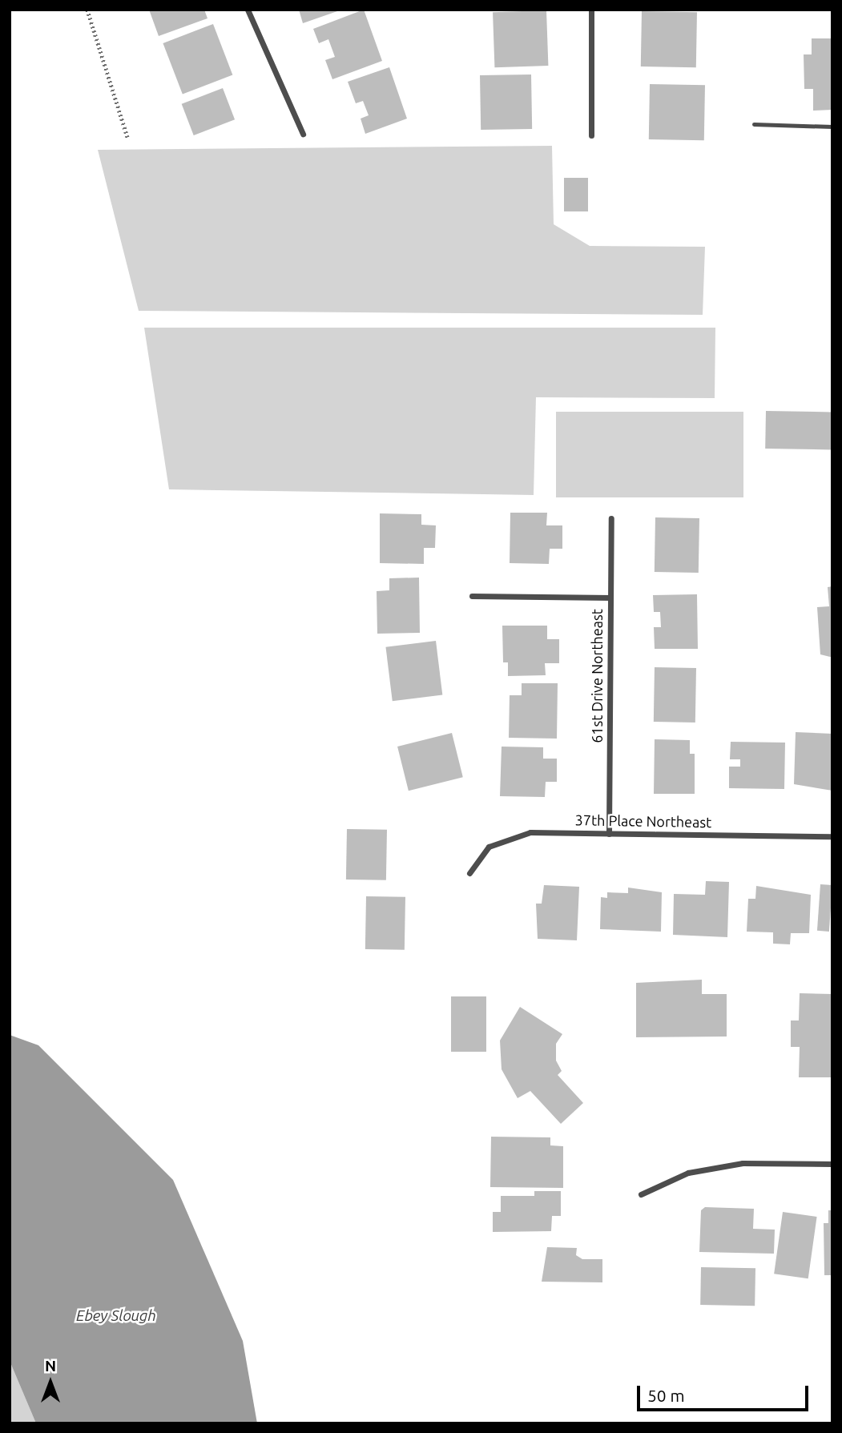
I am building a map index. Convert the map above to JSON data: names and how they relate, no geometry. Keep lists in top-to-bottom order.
{
  "streets": {
    "street": ["61st Drive Northeast", "37th Place Northeast"]
  },
  "crossings": [
    ["61st Drive Northeast", "37th Place Northeast"]
  ],
  "water": ["Ebey Slough"],
  "scale_bar": "50 m",
  "north": "top"
}
